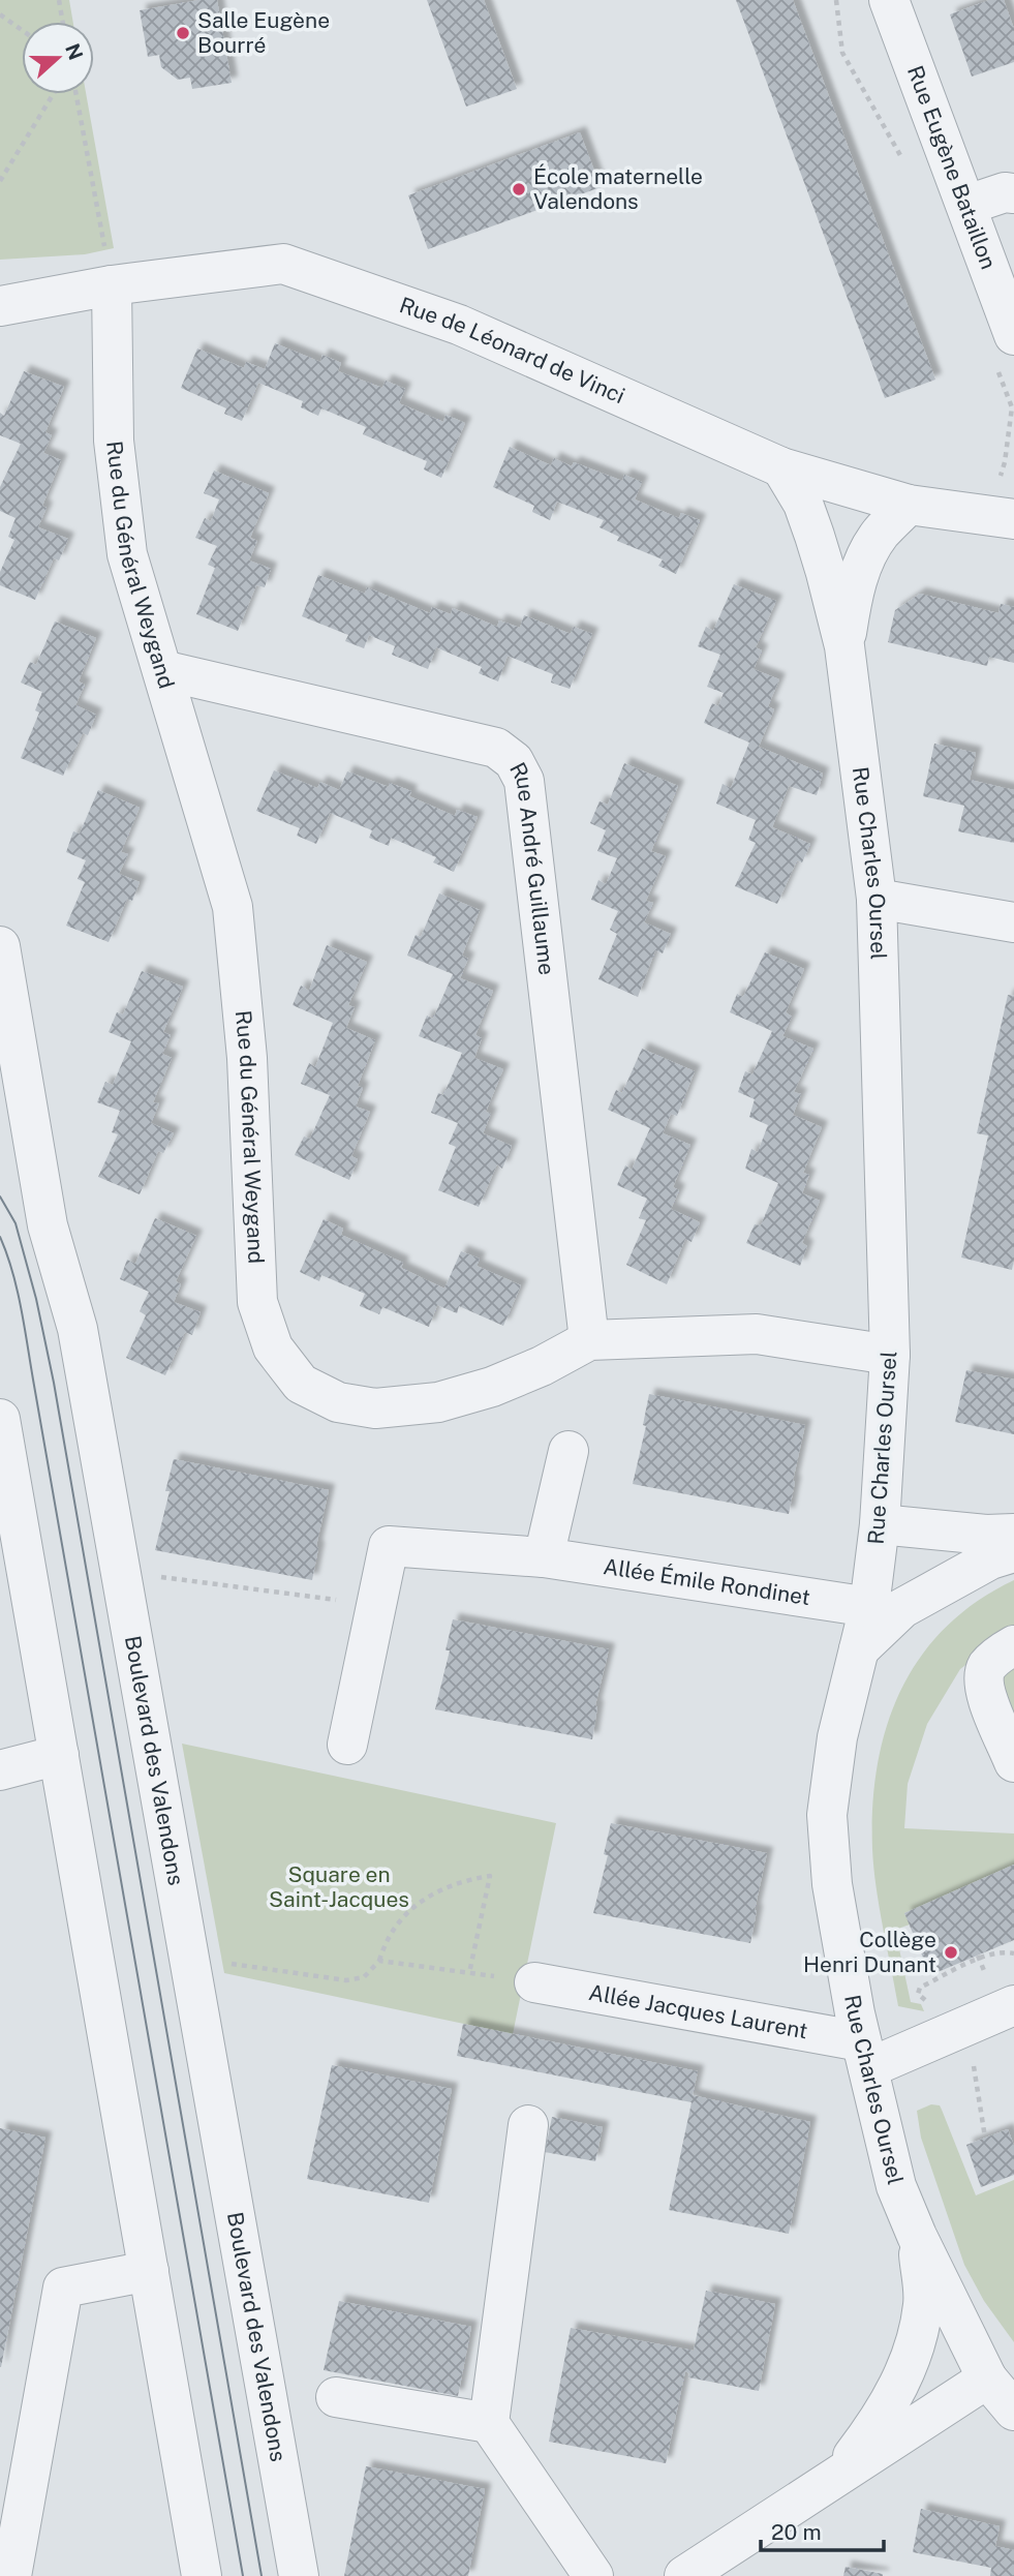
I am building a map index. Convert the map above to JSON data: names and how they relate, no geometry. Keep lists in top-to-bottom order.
{
  "streets": {
    "street": [
      "Rue Eugène Bataillon",
      "Rue de Léonard de Vinci",
      "Rue du Général Weygand",
      "Rue Charles Oursel",
      "Rue André Guillaume",
      "Allée Émile Rondinet",
      "Boulevard des Valendons",
      "Allée Jacques Laurent"
    ]
  },
  "crossings": [
    ["Rue de Léonard de Vinci", "Rue du Général Weygand"],
    ["Rue de Léonard de Vinci", "Rue Charles Oursel"],
    ["Rue du Général Weygand", "Rue Charles Oursel"],
    ["Rue du Général Weygand", "Rue André Guillaume"],
    ["Rue Charles Oursel", "Allée Émile Rondinet"],
    ["Rue Charles Oursel", "Allée Jacques Laurent"]
  ],
  "parks": ["Square en Saint-Jacques"],
  "places": ["Salle Eugène Bourré", "École maternelle Valendons", "Collège Henri Dunant"],
  "scale_bar": "20 m",
  "north": "right"
}
